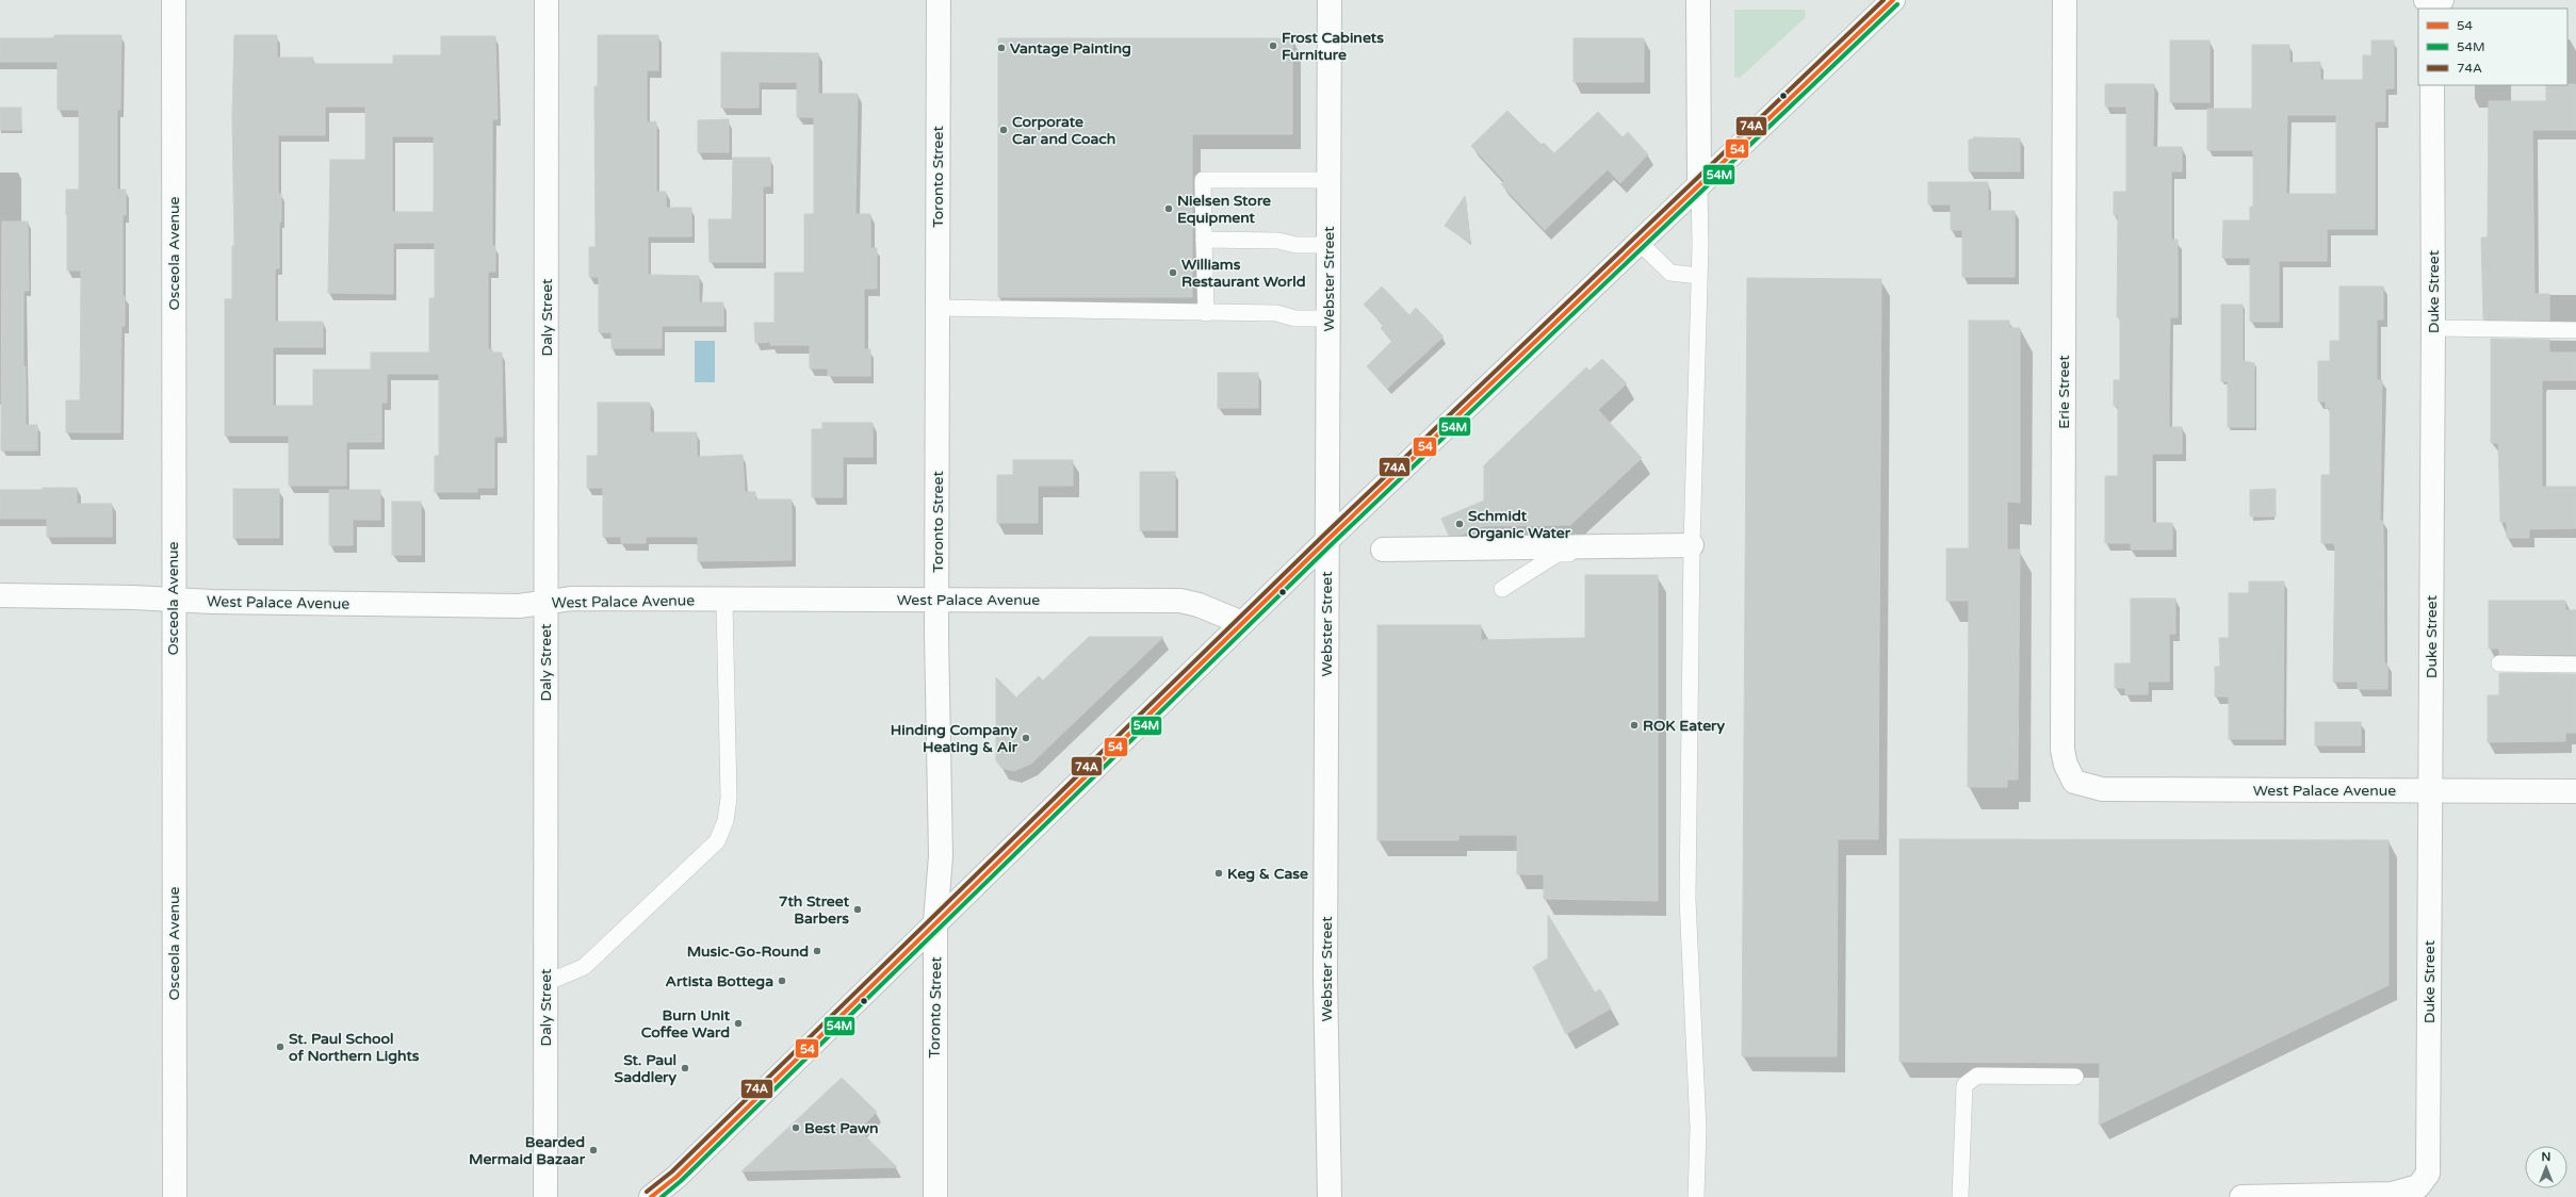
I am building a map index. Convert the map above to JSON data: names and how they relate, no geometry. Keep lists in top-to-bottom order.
{
  "streets": {
    "street": [
      "Toronto Street",
      "Osceola Avenue",
      "Webster Street",
      "Duke Street",
      "Daly Street",
      "Erie Street",
      "West Palace Avenue"
    ]
  },
  "crossings": [
    ["Toronto Street", "West Palace Avenue"],
    ["Osceola Avenue", "West Palace Avenue"],
    ["Duke Street", "West Palace Avenue"],
    ["Daly Street", "West Palace Avenue"],
    ["Erie Street", "West Palace Avenue"]
  ],
  "places": [
    "Frost Cabinets Furniture",
    "Vantage Painting",
    "Corporate Car and Coach",
    "Nielsen Store Equipment",
    "Williams Restaurant World",
    "Schmidt Organic Water",
    "ROK Eatery",
    "Hinding Company Heating & Air",
    "Keg & Case",
    "7th Street Barbers",
    "Music-Go-Round",
    "Artista Bottega",
    "Burn Unit Coffee Ward",
    "St. Paul School of Northern Lights",
    "St. Paul Saddlery",
    "Best Pawn",
    "Bearded Mermaid Bazaar"
  ],
  "lines": ["transit line 54", "transit line 74A", "transit line 54M"],
  "legend": ["54", "54M", "74A"],
  "north": "top"
}
